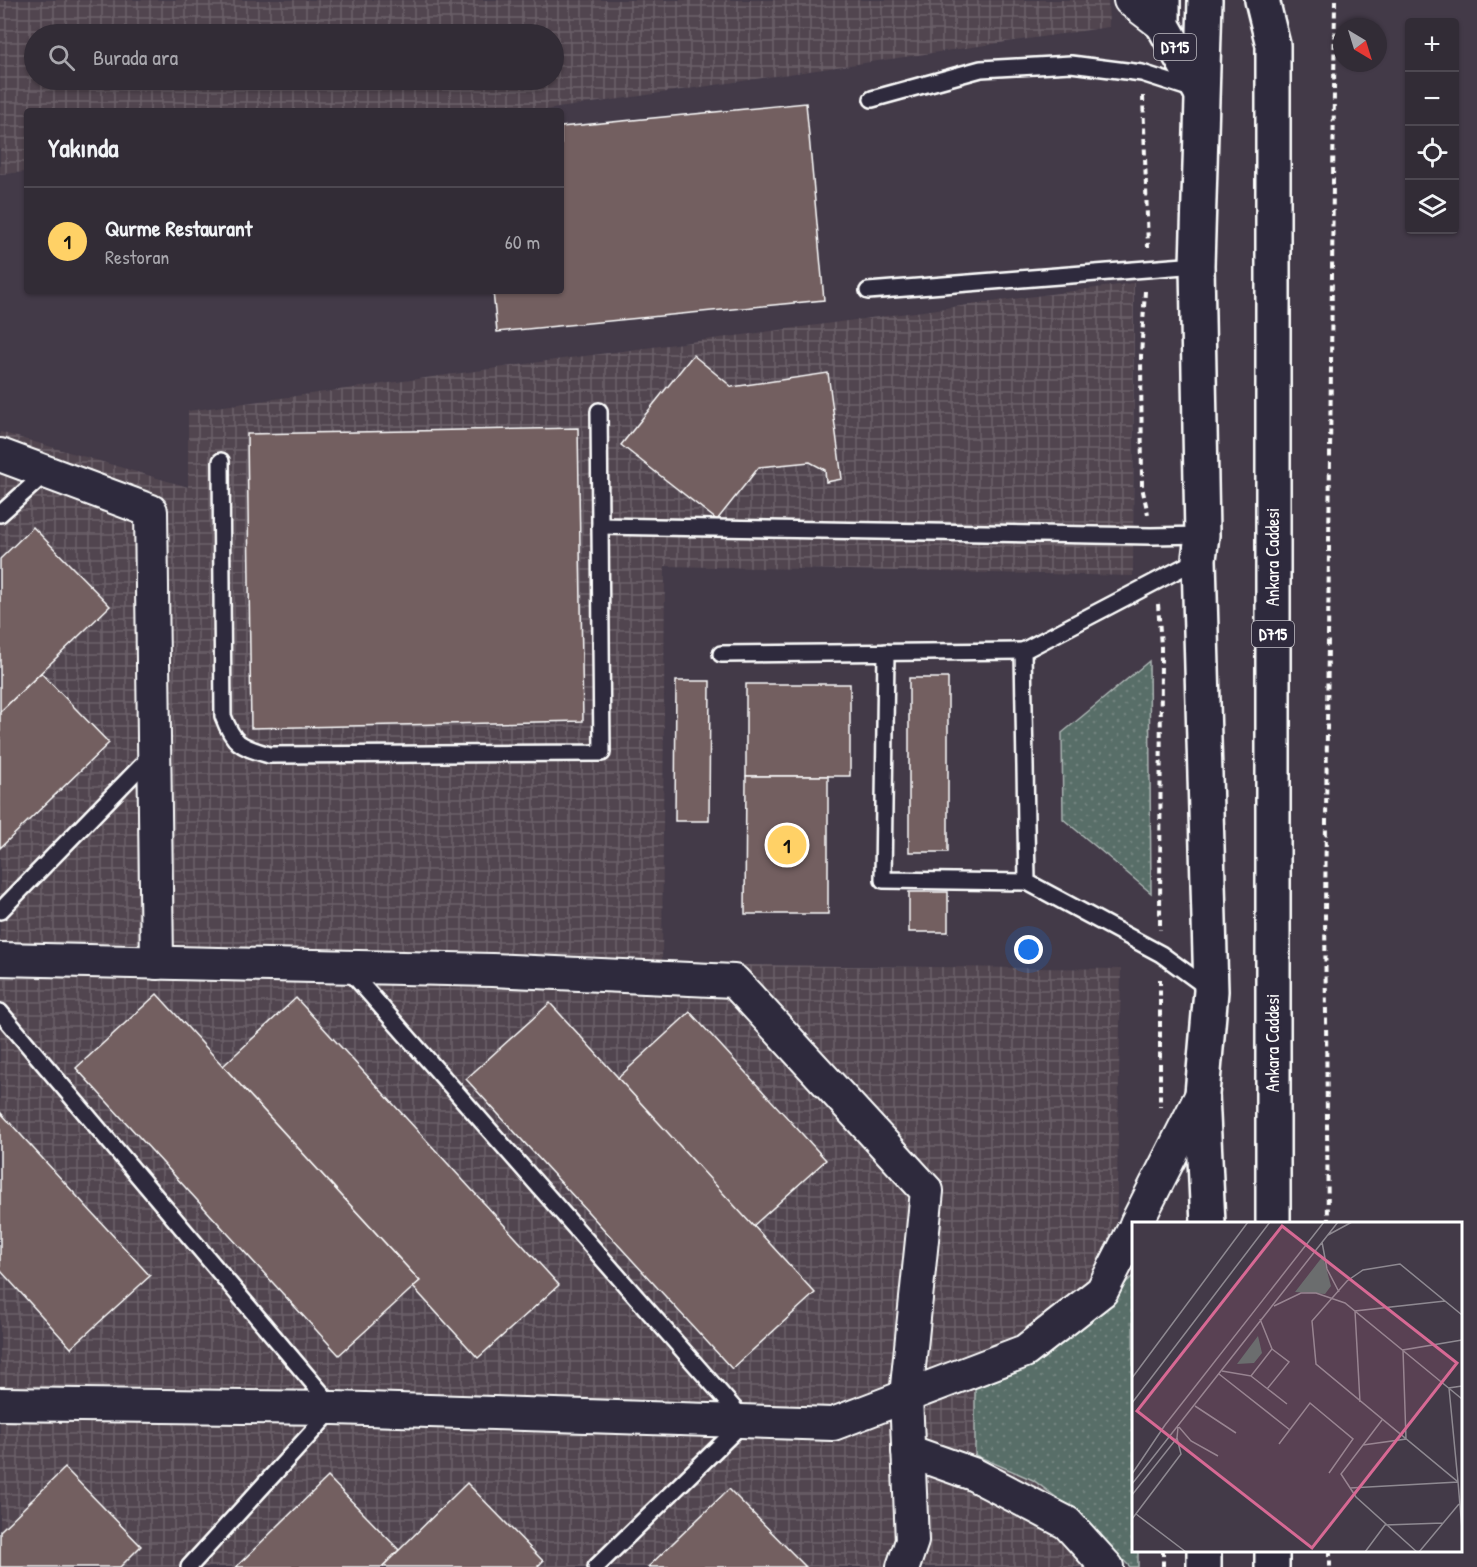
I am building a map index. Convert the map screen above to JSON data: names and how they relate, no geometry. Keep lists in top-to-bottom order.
{
  "streets": {
    "highway": ["D715", "Ankara Caddesi"]
  },
  "north": "bottom right",
  "page": {
    "map_buttons": ["+", "−"],
    "search": "Burada ara",
    "heading": "Yakında",
    "list": [
      {
        "mark": "1",
        "name": "Qurme Restaurant",
        "note": "Restoran",
        "value": "60 m"
      }
    ],
    "pins": "1"
  }
}
